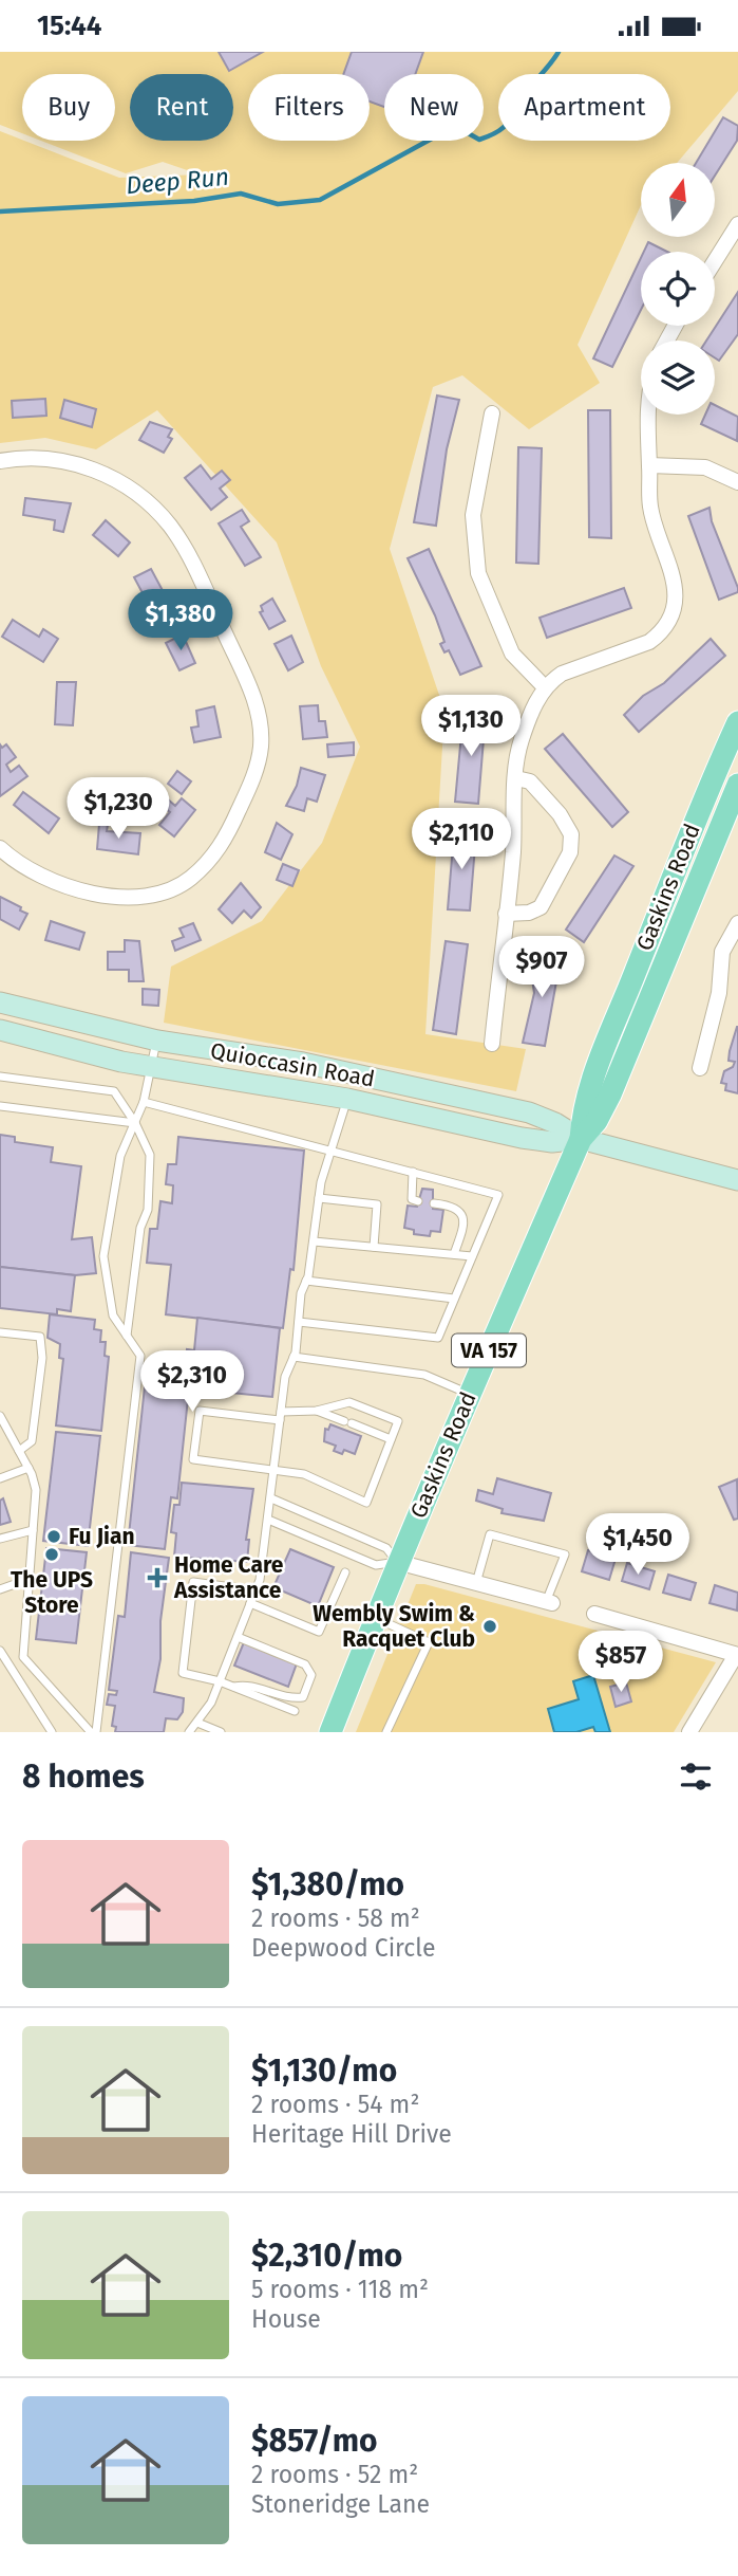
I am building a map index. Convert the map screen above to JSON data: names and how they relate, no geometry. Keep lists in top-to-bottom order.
{
  "streets": {
    "main road": ["Gaskins Road", "Quioccasin Road", "VA 157"]
  },
  "crossings": [
    ["Gaskins Road", "Quioccasin Road"]
  ],
  "water": ["Deep Run"],
  "places": {
    "other": ["Fu Jian", "The UPS Store", "Wembly Swim & Racquet Club"],
    "health": ["Home Care Assistance"]
  },
  "north": "top",
  "page": {
    "status": "15:44",
    "chip": [
      "Buy",
      "Rent",
      "Filters",
      "New",
      "Apartment"
    ],
    "price": [
      "$1,380",
      "$1,130",
      "$1,230",
      "$2,110",
      "$907",
      "$2,310",
      "$1,450",
      "$857"
    ],
    "heading": "8 homes",
    "list": [
      {
        "name": "$1,380/mo",
        "note": "2 rooms · 58 m² · Deepwood Circle"
      },
      {
        "name": "$1,130/mo",
        "note": "2 rooms · 54 m² · Heritage Hill Drive"
      },
      {
        "name": "$2,310/mo",
        "note": "5 rooms · 118 m² · House"
      },
      {
        "name": "$857/mo",
        "note": "2 rooms · 52 m² · Stoneridge Lane"
      }
    ]
  }
}
